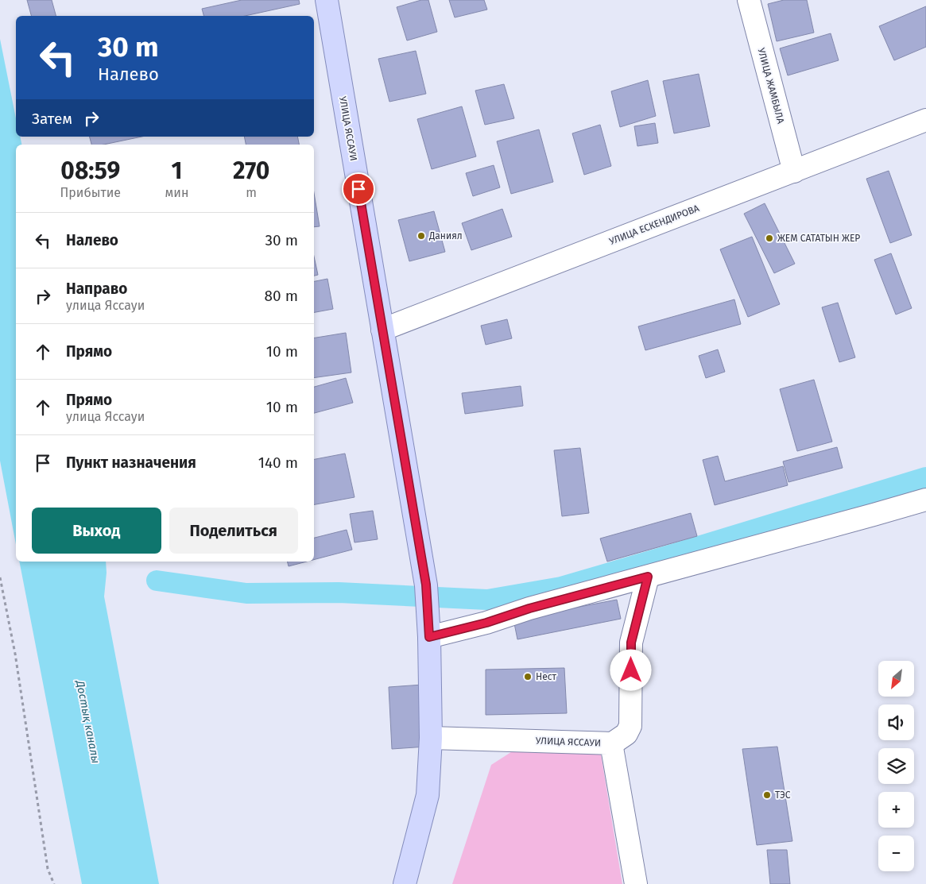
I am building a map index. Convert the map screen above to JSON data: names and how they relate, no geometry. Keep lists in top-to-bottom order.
{
  "streets": {
    "main road": ["УЛИЦА ЯССАУИ"],
    "street": ["УЛИЦА ЖАМБЫЛА", "УЛИЦА ЕСКЕНДИРОВА"]
  },
  "crossings": [
    ["УЛИЦА ЖАМБЫЛА", "УЛИЦА ЕСКЕНДИРОВА"],
    ["УЛИЦА ЯССАУИ", "УЛИЦА ЕСКЕНДИРОВА"]
  ],
  "water": ["Достық каналы"],
  "places": [
    "Даниял",
    "ЖЕМ САТАТЫН ЖЕР",
    "Нест",
    "ТЭС"
  ],
  "north": "bottom left",
  "page": {
    "turn": ["30 m", "Налево"],
    "then": "Затем",
    "eta": [
      "08:59",
      "Прибытие",
      "1",
      "мин",
      "270",
      "m"
    ],
    "list": [
      {
        "name": "Налево",
        "value": "30 m"
      },
      {
        "name": "Направо",
        "note": "улица Яссауи",
        "value": "80 m"
      },
      {
        "name": "Прямо",
        "value": "10 m"
      },
      {
        "name": "Прямо",
        "note": "улица Яссауи",
        "value": "10 m"
      },
      {
        "name": "Пункт назначения",
        "value": "140 m"
      }
    ],
    "buttons": ["Выход", "Поделиться"],
    "map_buttons": ["+", "−"]
  }
}
